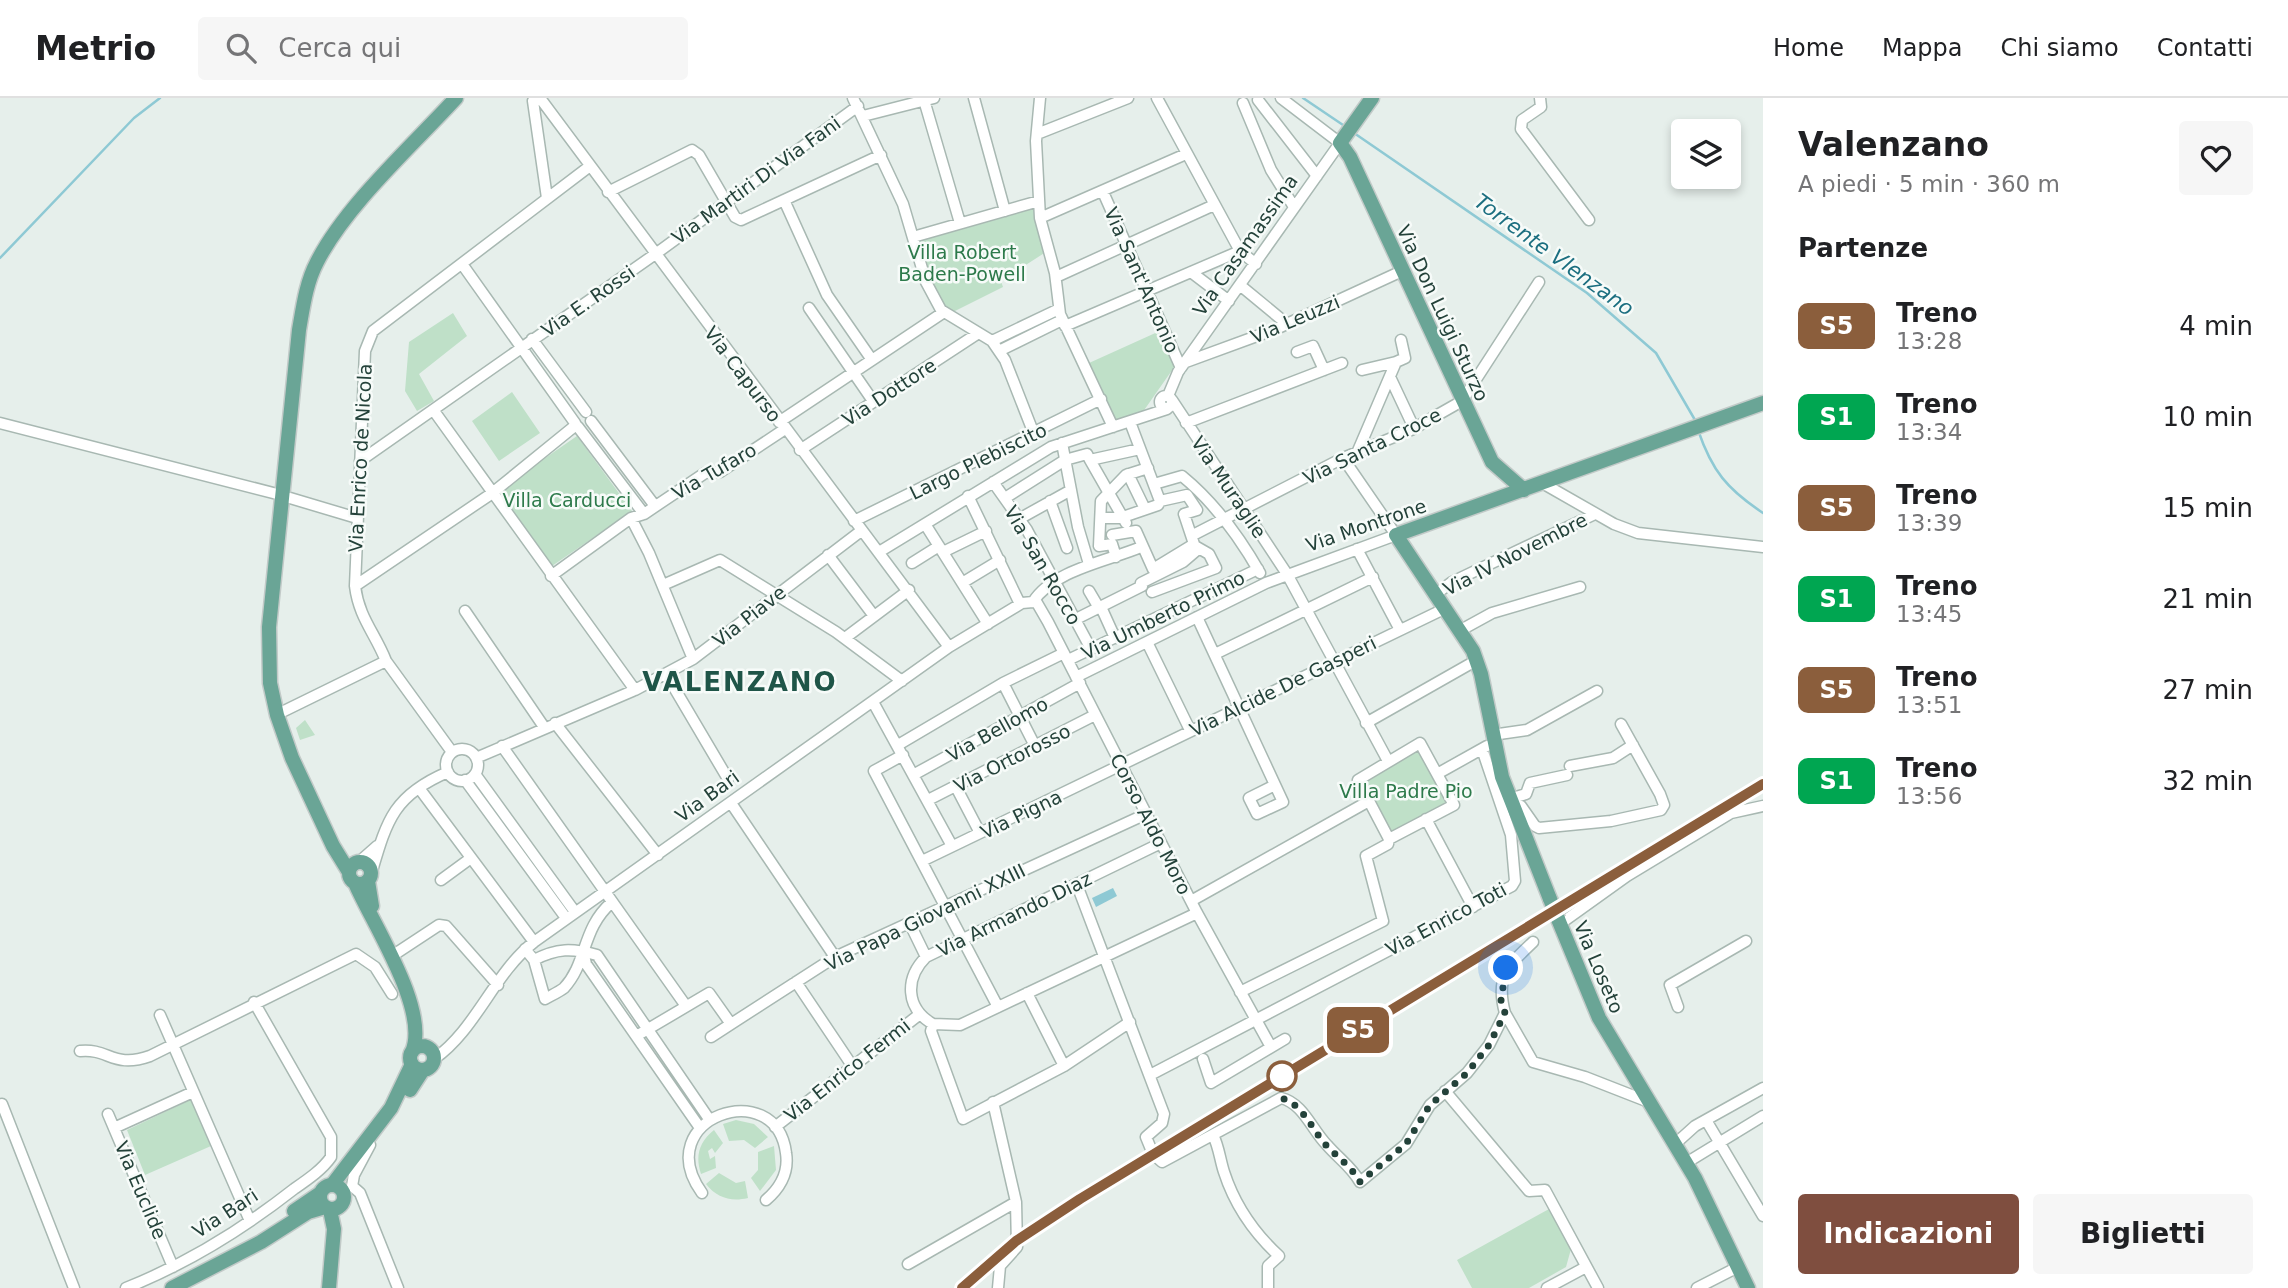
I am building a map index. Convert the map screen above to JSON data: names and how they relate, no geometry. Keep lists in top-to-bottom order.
{
  "streets": {
    "main road": [
      "Via Don Luigi Sturzo",
      "Via Montrone",
      "Via Bari",
      "Via Loseto"
    ],
    "street": [
      "Via Martiri Di Via Fani",
      "Via Casamassima",
      "Via Sant'Antonio",
      "Via E. Rossi",
      "Via Leuzzi",
      "Via Capurso",
      "Via Dottore",
      "Via Santa Croce",
      "Via Enrico de Nicola",
      "Largo Plebiscito",
      "Via Tufaro",
      "Via Muraglie",
      "Via IV Novembre",
      "Via San Rocco",
      "Via Umberto Primo",
      "Via Piave",
      "Via Alcide De Gasperi",
      "Via Bellomo",
      "Via Ortorosso",
      "Via Pigna",
      "Corso Aldo Moro",
      "Via Armando Diaz",
      "Via Papa Giovanni XXIII",
      "Via Enrico Toti",
      "Via Enrico Fermi",
      "Via Euclide"
    ]
  },
  "crossings": [
    ["Via Martiri Di Via Fani", "Via E. Rossi"],
    ["Via Martiri Di Via Fani", "Via Capurso"],
    ["Via Casamassima", "Via Sant'Antonio"],
    ["Via Casamassima", "Via Don Luigi Sturzo"],
    ["Via Casamassima", "Via Leuzzi"],
    ["Via Sant'Antonio", "Via Leuzzi"],
    ["Via E. Rossi", "Via Capurso"],
    ["Via E. Rossi", "Via Enrico de Nicola"],
    ["Via Don Luigi Sturzo", "Via Leuzzi"],
    ["Via Don Luigi Sturzo", "Via Santa Croce"],
    ["Via Don Luigi Sturzo", "Via Montrone"],
    ["Via Capurso", "Via Dottore"],
    ["Via Capurso", "Largo Plebiscito"],
    ["Via Capurso", "Via Tufaro"],
    ["Via Capurso", "Via Piave"],
    ["Via Capurso", "Via Bari"],
    ["Via Santa Croce", "Via Muraglie"],
    ["Via Santa Croce", "Via San Rocco"],
    ["Via Enrico de Nicola", "Via Piave"],
    ["Largo Plebiscito", "Via Muraglie"],
    ["Largo Plebiscito", "Via San Rocco"],
    ["Largo Plebiscito", "Via Piave"],
    ["Via Muraglie", "Via Montrone"],
    ["Via Muraglie", "Via Alcide De Gasperi"],
    ["Via Montrone", "Via Bellomo"],
    ["Via Montrone", "Corso Aldo Moro"],
    ["Via Montrone", "Via Loseto"],
    ["Via IV Novembre", "Via Loseto"],
    ["Via San Rocco", "Via Umberto Primo"],
    ["Via Umberto Primo", "Via Pigna"],
    ["Via Umberto Primo", "Corso Aldo Moro"],
    ["Via Alcide De Gasperi", "Via Pigna"],
    ["Via Alcide De Gasperi", "Corso Aldo Moro"],
    ["Via Alcide De Gasperi", "Via Loseto"],
    ["Via Bellomo", "Corso Aldo Moro"],
    ["Via Ortorosso", "Corso Aldo Moro"],
    ["Via Bari", "Corso Aldo Moro"],
    ["Via Bari", "Via Euclide"],
    ["Via Pigna", "Corso Aldo Moro"],
    ["Corso Aldo Moro", "Via Armando Diaz"],
    ["Corso Aldo Moro", "Via Papa Giovanni XXIII"],
    ["Corso Aldo Moro", "Via Enrico Toti"],
    ["Via Armando Diaz", "Via Enrico Fermi"],
    ["Via Enrico Toti", "Via Loseto"]
  ],
  "districts": ["VALENZANO"],
  "water": ["Torrente Vlenzano"],
  "parks": ["Villa Robert Baden-Powell", "Villa Carducci", "Villa Padre Pio"],
  "page": {
    "header": "Metrio",
    "search": "Cerca qui",
    "nav": [
      "Home",
      "Mappa",
      "Chi siamo",
      "Contatti"
    ],
    "on_map": "S5",
    "heading": [
      ["Valenzano", "A piedi · 5 min · 360 m"],
      "Partenze"
    ],
    "list": [
      {
        "mark": "S5",
        "name": "Treno",
        "note": "13:28",
        "value": "4 min"
      },
      {
        "mark": "S1",
        "name": "Treno",
        "note": "13:34",
        "value": "10 min"
      },
      {
        "mark": "S5",
        "name": "Treno",
        "note": "13:39",
        "value": "15 min"
      },
      {
        "mark": "S1",
        "name": "Treno",
        "note": "13:45",
        "value": "21 min"
      },
      {
        "mark": "S5",
        "name": "Treno",
        "note": "13:51",
        "value": "27 min"
      },
      {
        "mark": "S1",
        "name": "Treno",
        "note": "13:56",
        "value": "32 min"
      }
    ],
    "buttons": ["Indicazioni", "Biglietti"]
  }
}
